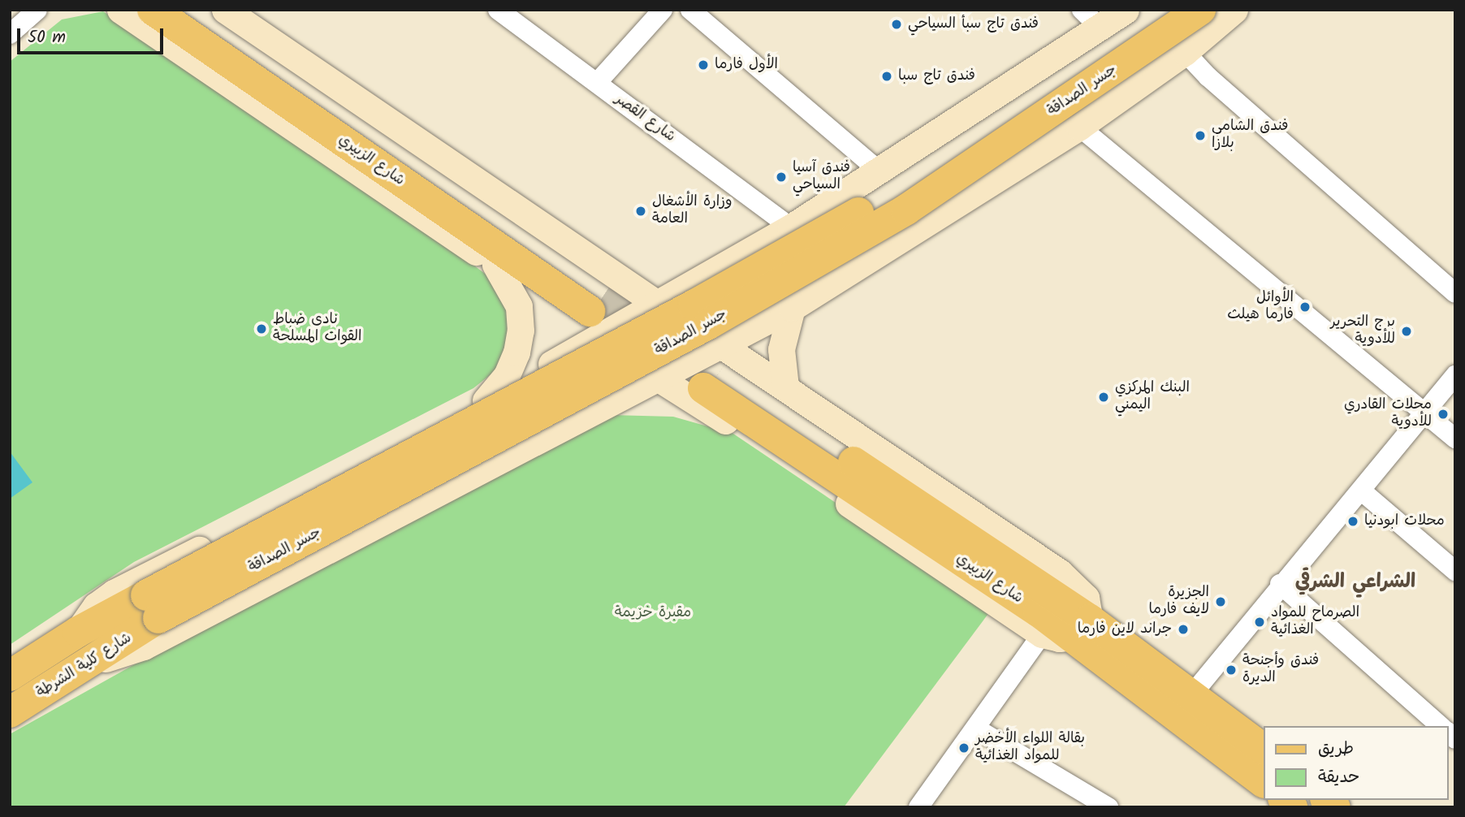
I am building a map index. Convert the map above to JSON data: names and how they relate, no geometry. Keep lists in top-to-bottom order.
{
  "streets": {
    "main road": ["جسر الصداقة", "شارع الزبيري", "شارع كلية الشرطة"],
    "street": ["شارع القصر"]
  },
  "crossings": [
    ["جسر الصداقة", "شارع كلية الشرطة"]
  ],
  "districts": ["الشراعي الشرقي"],
  "parks": ["مقبرة خزيمة"],
  "places": [
    "فندق تاج سبأ السياحي",
    "الأول فارما",
    "فندق تاج سبا",
    "فندق الشامي بلازا",
    "فندق آسيا السياحي",
    "وزارة الأشغال العامة",
    "الأوائل فارما هيلث",
    "نادي ضباط القوات المسلحة",
    "برج التحرير للأدوية",
    "البنك المركزي اليمني",
    "محلات القادري للأدوية",
    "محلات ابودنيا",
    "الجزيرة لايف فارما",
    "الصرماح للمواد الغذائية",
    "جراند لاين فارما",
    "فندق وأجنحة الديرة",
    "بقالة اللواء الأخضر للمواد الغذائية"
  ],
  "legend": ["طريق", "حديقة"],
  "scale_bar": "50 m"
}
